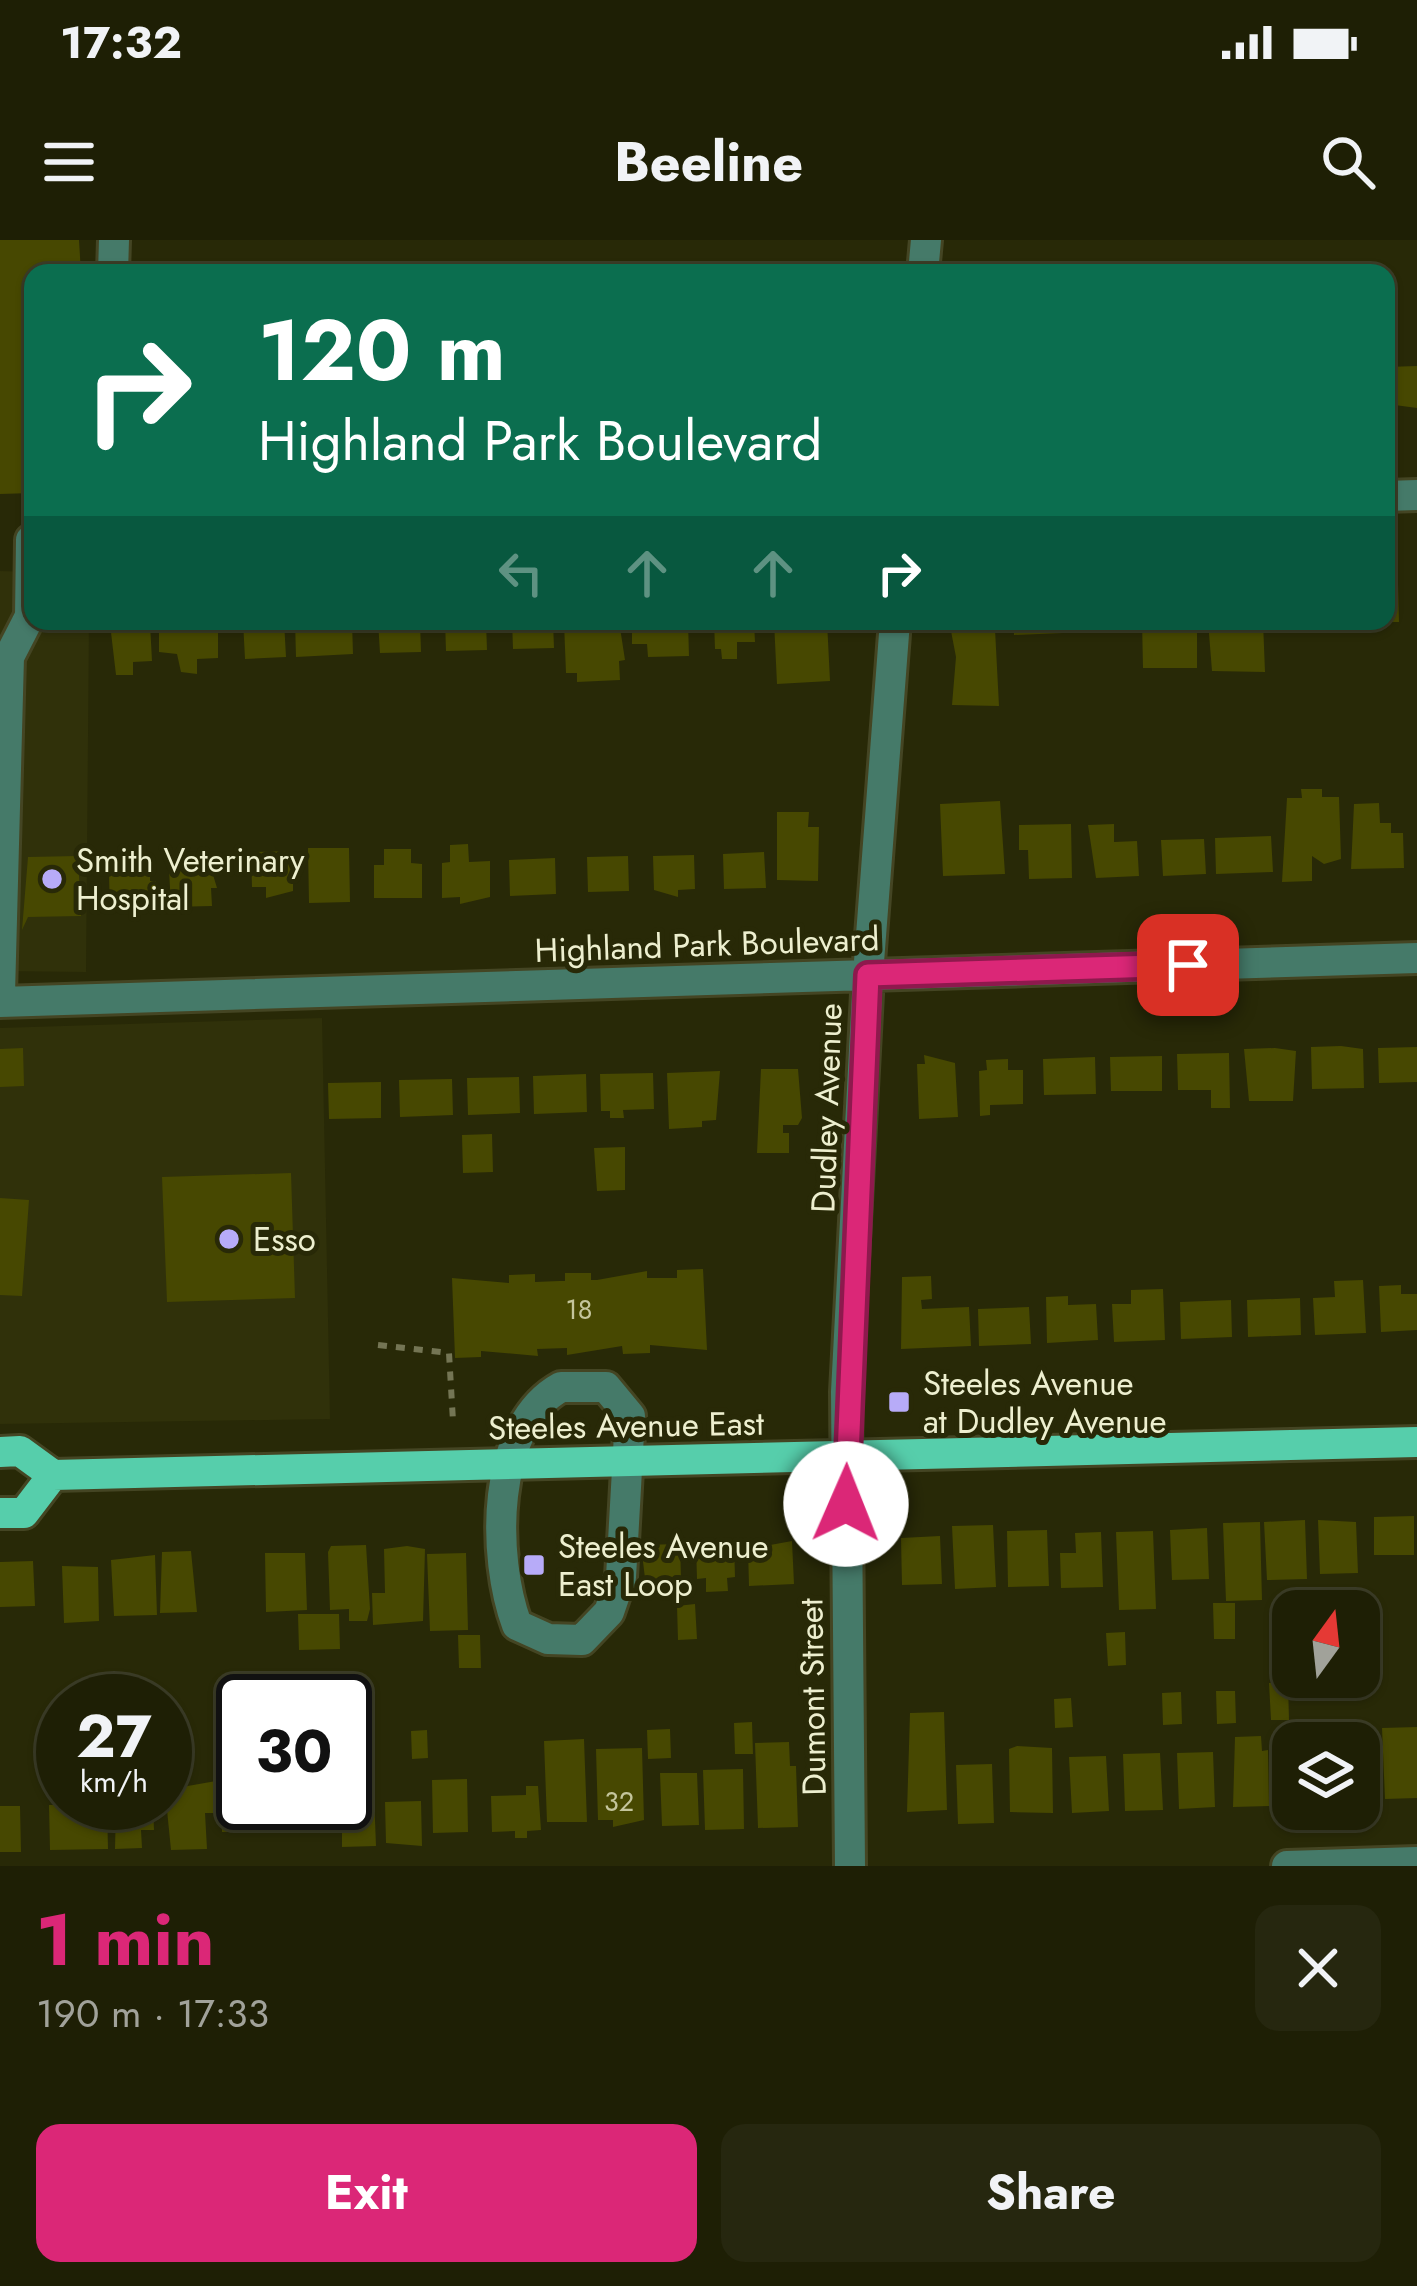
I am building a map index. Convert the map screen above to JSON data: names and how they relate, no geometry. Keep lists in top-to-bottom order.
{
  "streets": {
    "main road": ["Steeles Avenue East"],
    "street": ["Highland Park Boulevard", "Dudley Avenue", "Dumont Street"]
  },
  "crossings": [
    ["Highland Park Boulevard", "Dudley Avenue"],
    ["Dudley Avenue", "Steeles Avenue East"],
    ["Dudley Avenue", "Dumont Street"],
    ["Steeles Avenue East", "Dumont Street"]
  ],
  "places": {
    "other": ["Smith Veterinary Hospital", "Esso"],
    "transit": ["Steeles Avenue at Dudley Avenue", "Steeles Avenue East Loop"]
  },
  "house_numbers": ["18", "32"],
  "north": "top",
  "page": {
    "status": "17:32",
    "header": "Beeline",
    "turn": ["120 m", "Highland Park Boulevard"],
    "speed": "27 km/h",
    "limit": "30",
    "heading": ["1 min", "190 m · 17:33"],
    "buttons": ["Exit", "Share"]
  }
}
